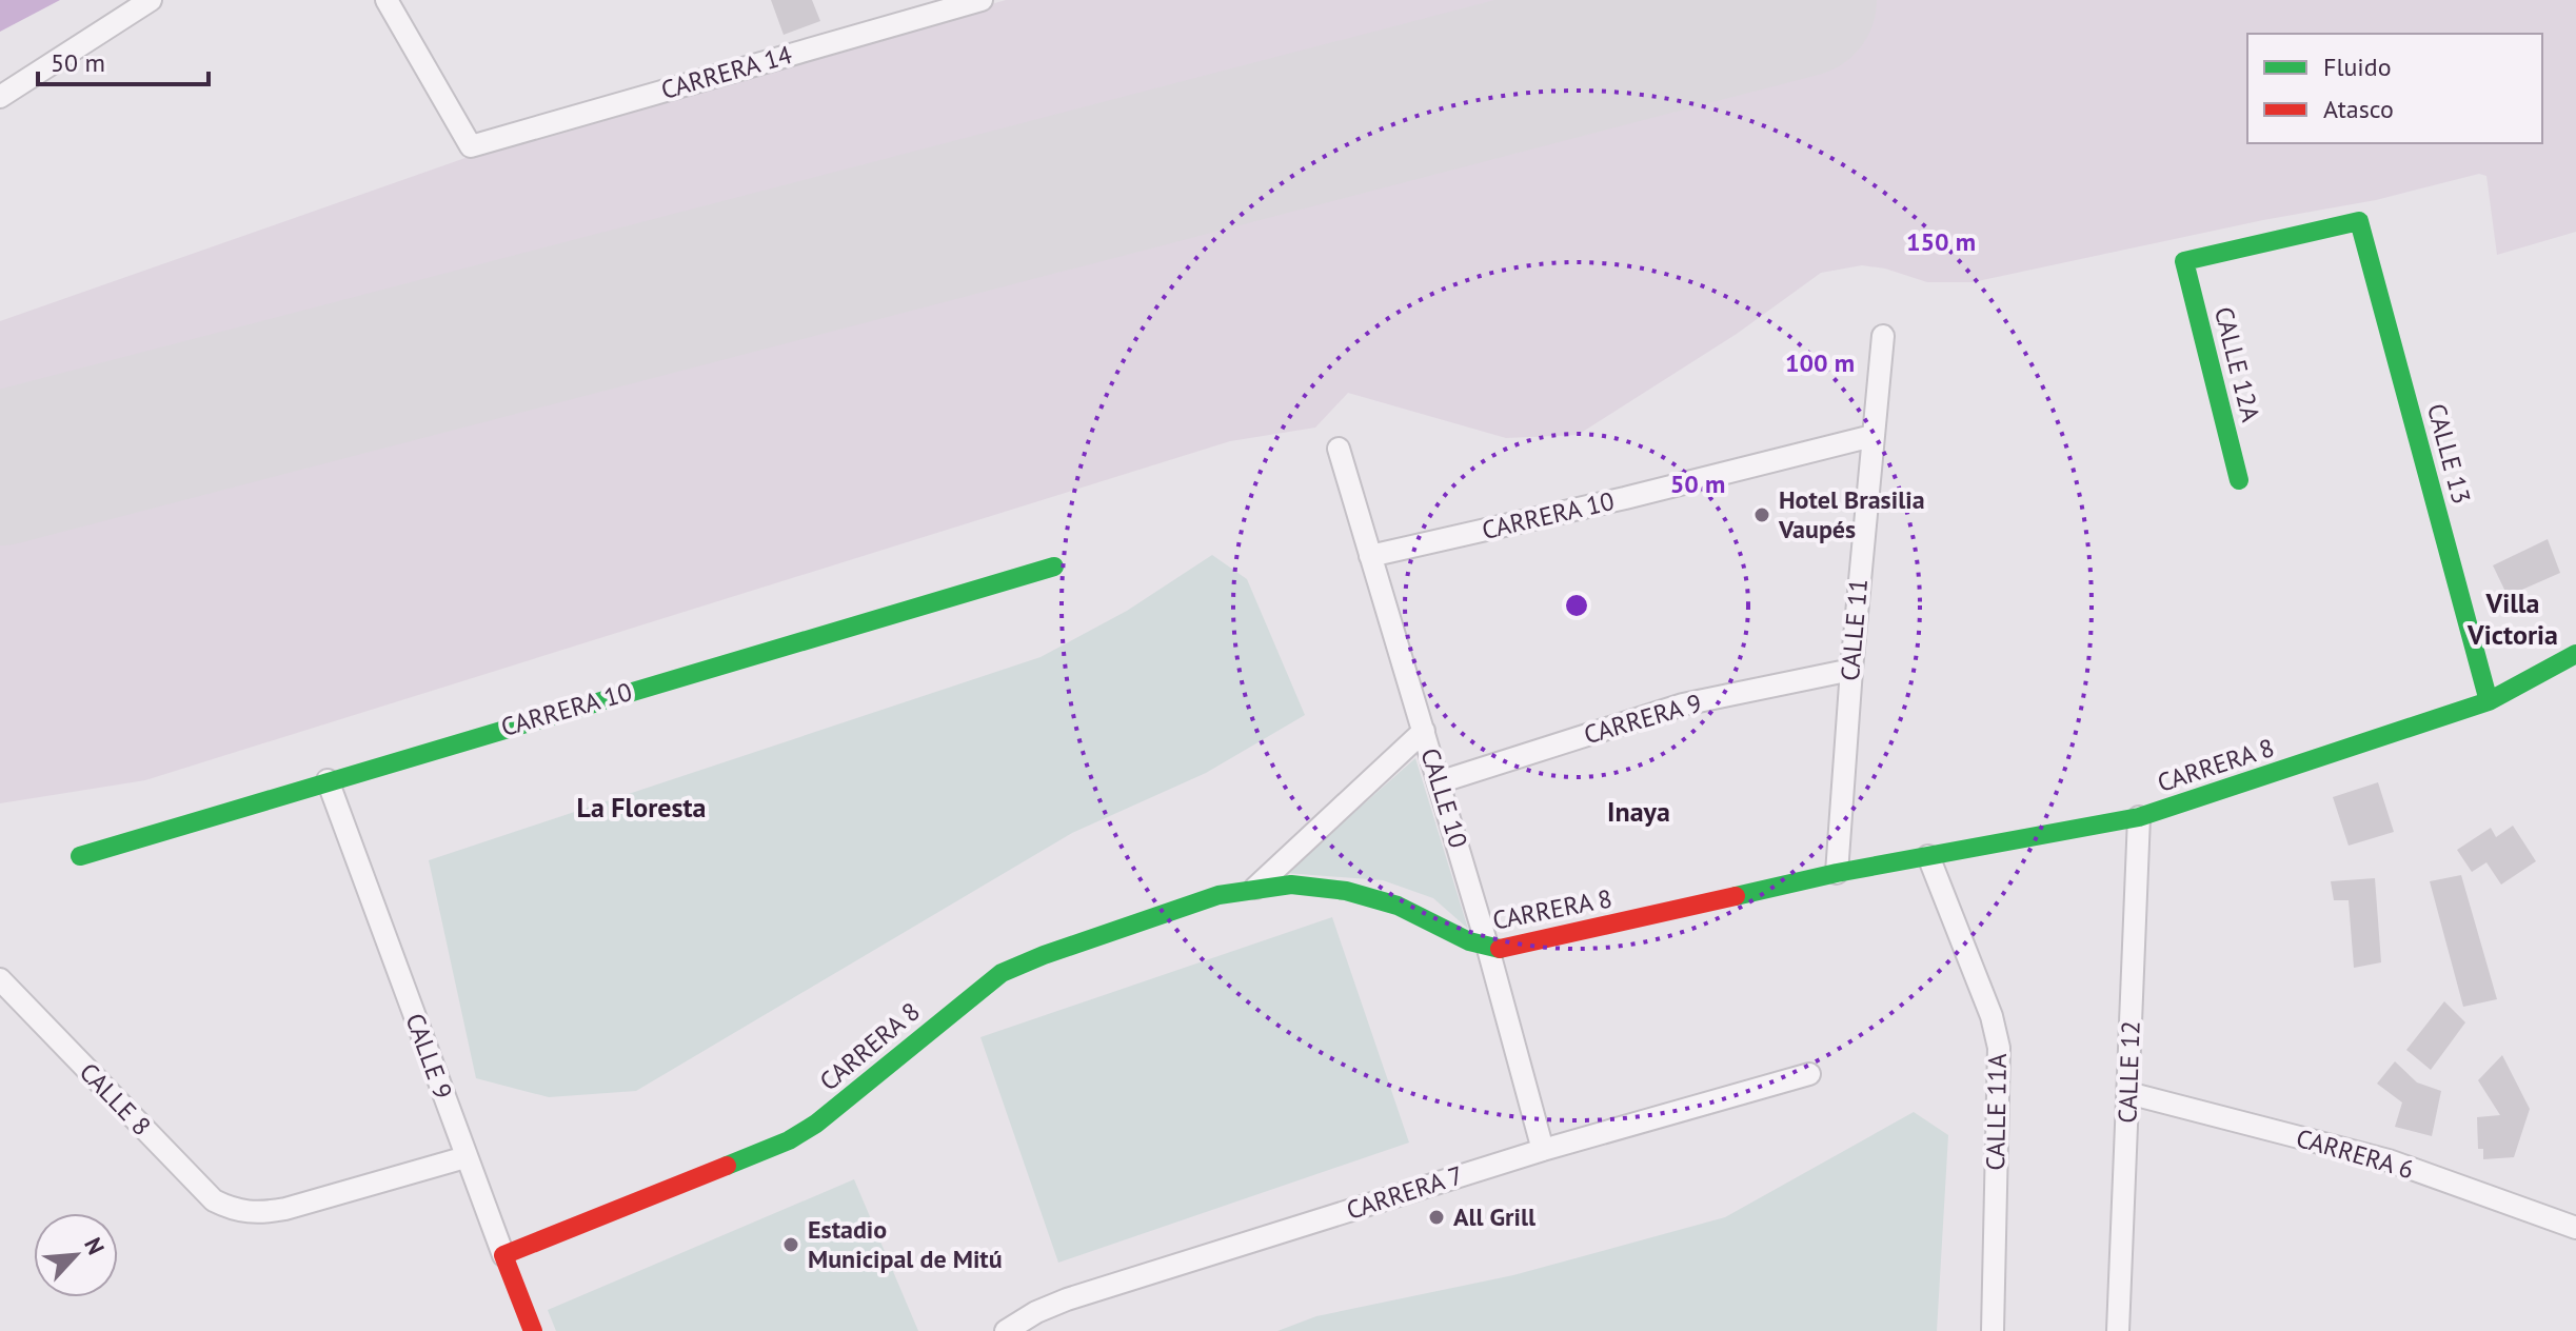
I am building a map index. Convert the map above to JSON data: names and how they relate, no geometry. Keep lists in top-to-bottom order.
{
  "streets": {
    "street": [
      "CARRERA 14",
      "CALLE 12A",
      "CALLE 13",
      "CARRERA 10",
      "CALLE 11",
      "CARRERA 9",
      "CARRERA 8",
      "CALLE 10",
      "CALLE 9",
      "CALLE 12",
      "CALLE 8",
      "CALLE 11A",
      "CARRERA 6",
      "CARRERA 7"
    ]
  },
  "crossings": [
    ["CALLE 12A", "CALLE 13"],
    ["CALLE 13", "CARRERA 8"],
    ["CARRERA 10", "CALLE 11"],
    ["CARRERA 10", "CALLE 10"],
    ["CARRERA 10", "CALLE 9"],
    ["CALLE 11", "CARRERA 9"],
    ["CALLE 11", "CARRERA 8"],
    ["CARRERA 9", "CALLE 10"],
    ["CARRERA 8", "CALLE 10"],
    ["CARRERA 8", "CALLE 9"],
    ["CARRERA 8", "CALLE 12"],
    ["CARRERA 8", "CALLE 11A"],
    ["CALLE 10", "CARRERA 7"],
    ["CALLE 9", "CALLE 8"],
    ["CALLE 12", "CARRERA 6"]
  ],
  "districts": ["Villa Victoria", "La Floresta", "Inaya"],
  "places": ["Hotel Brasilia Vaupés", "All Grill", "Estadio Municipal de Mitú"],
  "legend": ["Fluido", "Atasco"],
  "scale_bar": "50 m",
  "north": "top right",
  "rings": ["150 m", "100 m", "50 m"]
}
